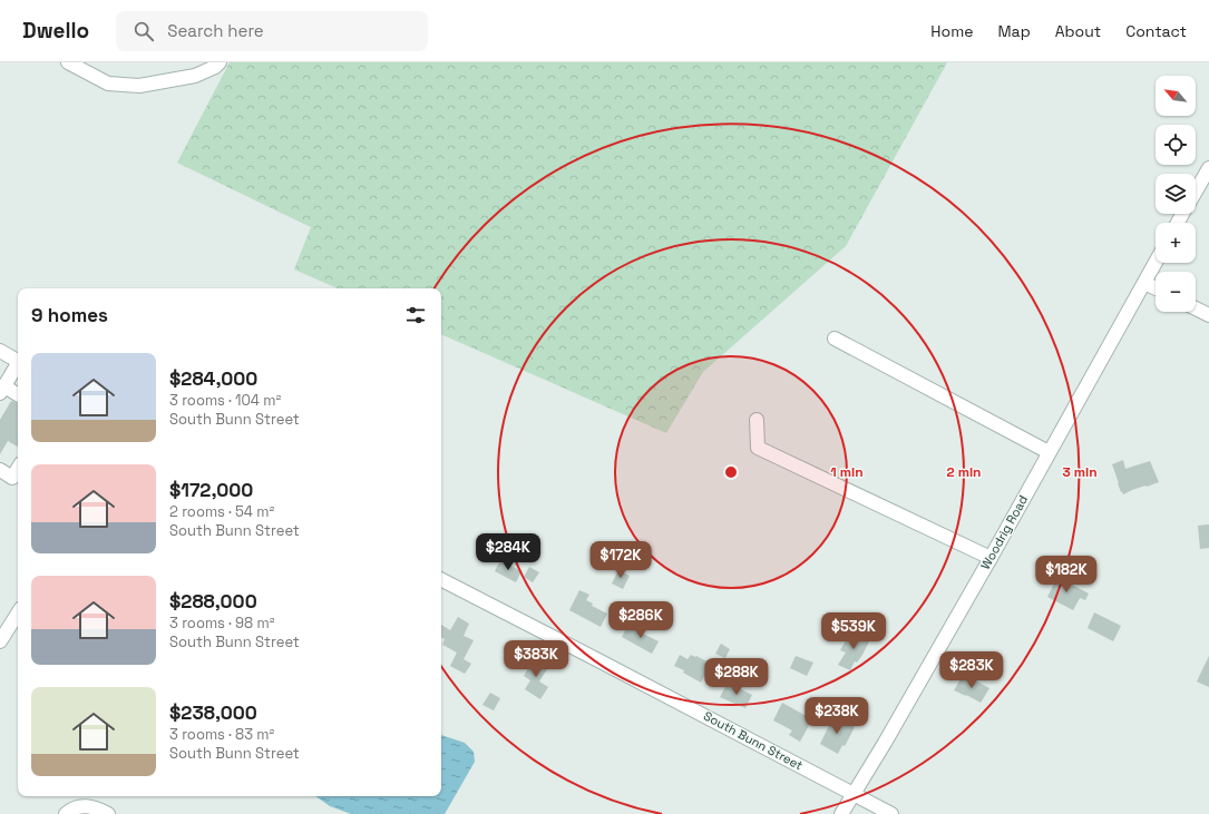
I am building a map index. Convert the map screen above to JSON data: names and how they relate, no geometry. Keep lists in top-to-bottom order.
{
  "streets": {
    "street": ["Woodrig Road", "South Bunn Street"]
  },
  "crossings": [
    ["Woodrig Road", "South Bunn Street"]
  ],
  "north": "top left",
  "page": {
    "header": "Dwello",
    "search": "Search here",
    "nav": [
      "Home",
      "Map",
      "About",
      "Contact"
    ],
    "map_buttons": ["+", "−"],
    "heading": "9 homes",
    "list": [
      {
        "name": "$284,000",
        "note": "3 rooms · 104 m² · South Bunn Street"
      },
      {
        "name": "$172,000",
        "note": "2 rooms · 54 m² · South Bunn Street"
      },
      {
        "name": "$288,000",
        "note": "3 rooms · 98 m² · South Bunn Street"
      },
      {
        "name": "$238,000",
        "note": "3 rooms · 83 m² · South Bunn Street"
      }
    ],
    "price": [
      "$284K",
      "$172K",
      "$182K",
      "$286K",
      "$539K",
      "$383K",
      "$283K",
      "$288K",
      "$238K"
    ]
  },
  "rings": ["1 min", "2 min", "3 min"]
}
